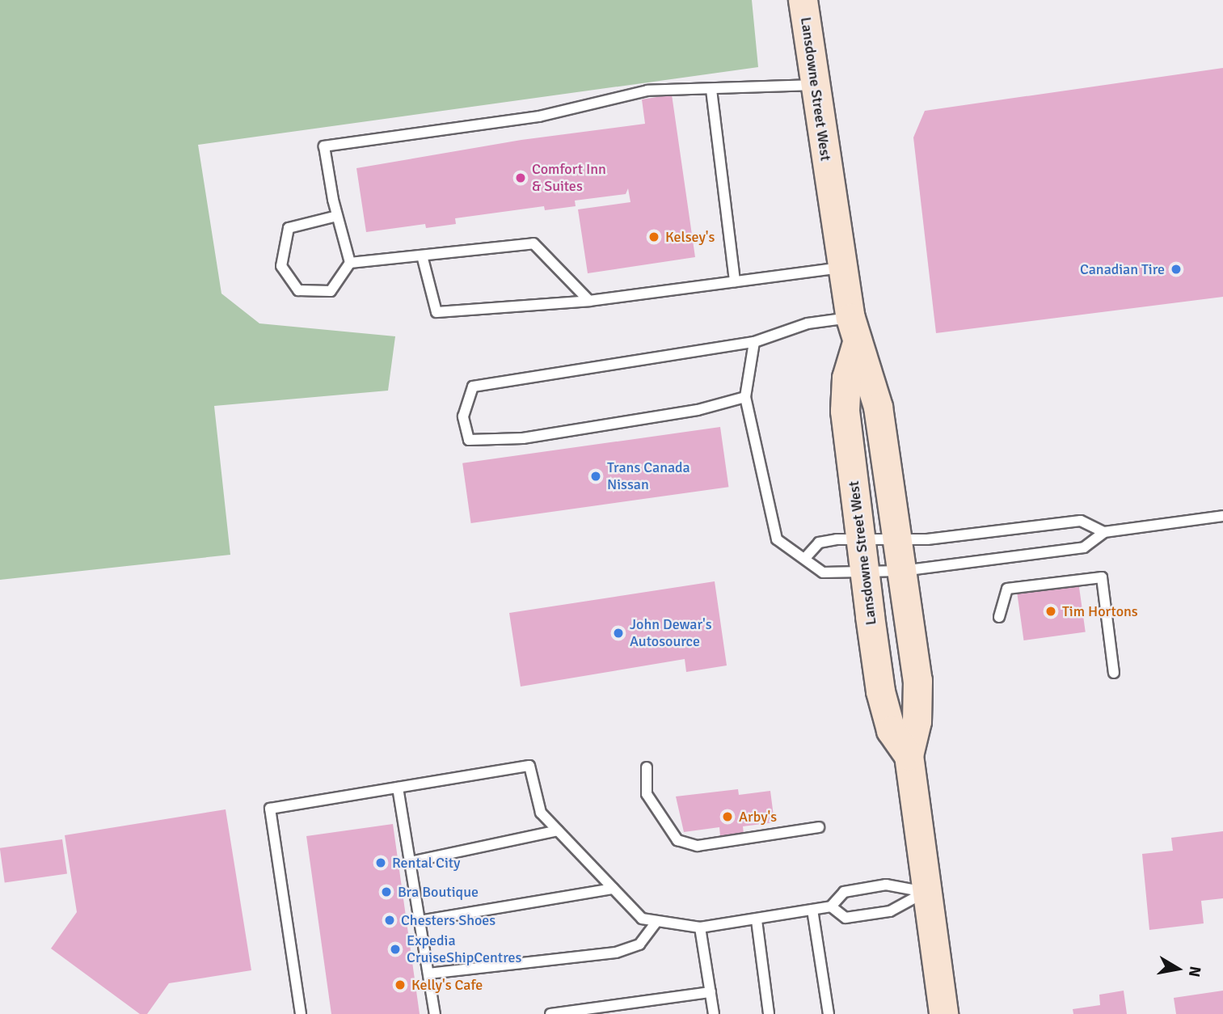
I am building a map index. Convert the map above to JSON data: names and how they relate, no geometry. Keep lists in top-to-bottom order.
{
  "streets": {
    "main road": ["Lansdowne Street West"]
  },
  "places": [
    "Comfort Inn & Suites",
    "Kelsey's",
    "Canadian Tire",
    "Trans Canada Nissan",
    "Tim Hortons",
    "John Dewar's Autosource",
    "Arby's",
    "Rental City",
    "Bra Boutique",
    "Chesters Shoes",
    "Expedia CruiseShipCentres",
    "Kelly's Cafe"
  ],
  "north": "right"
}
